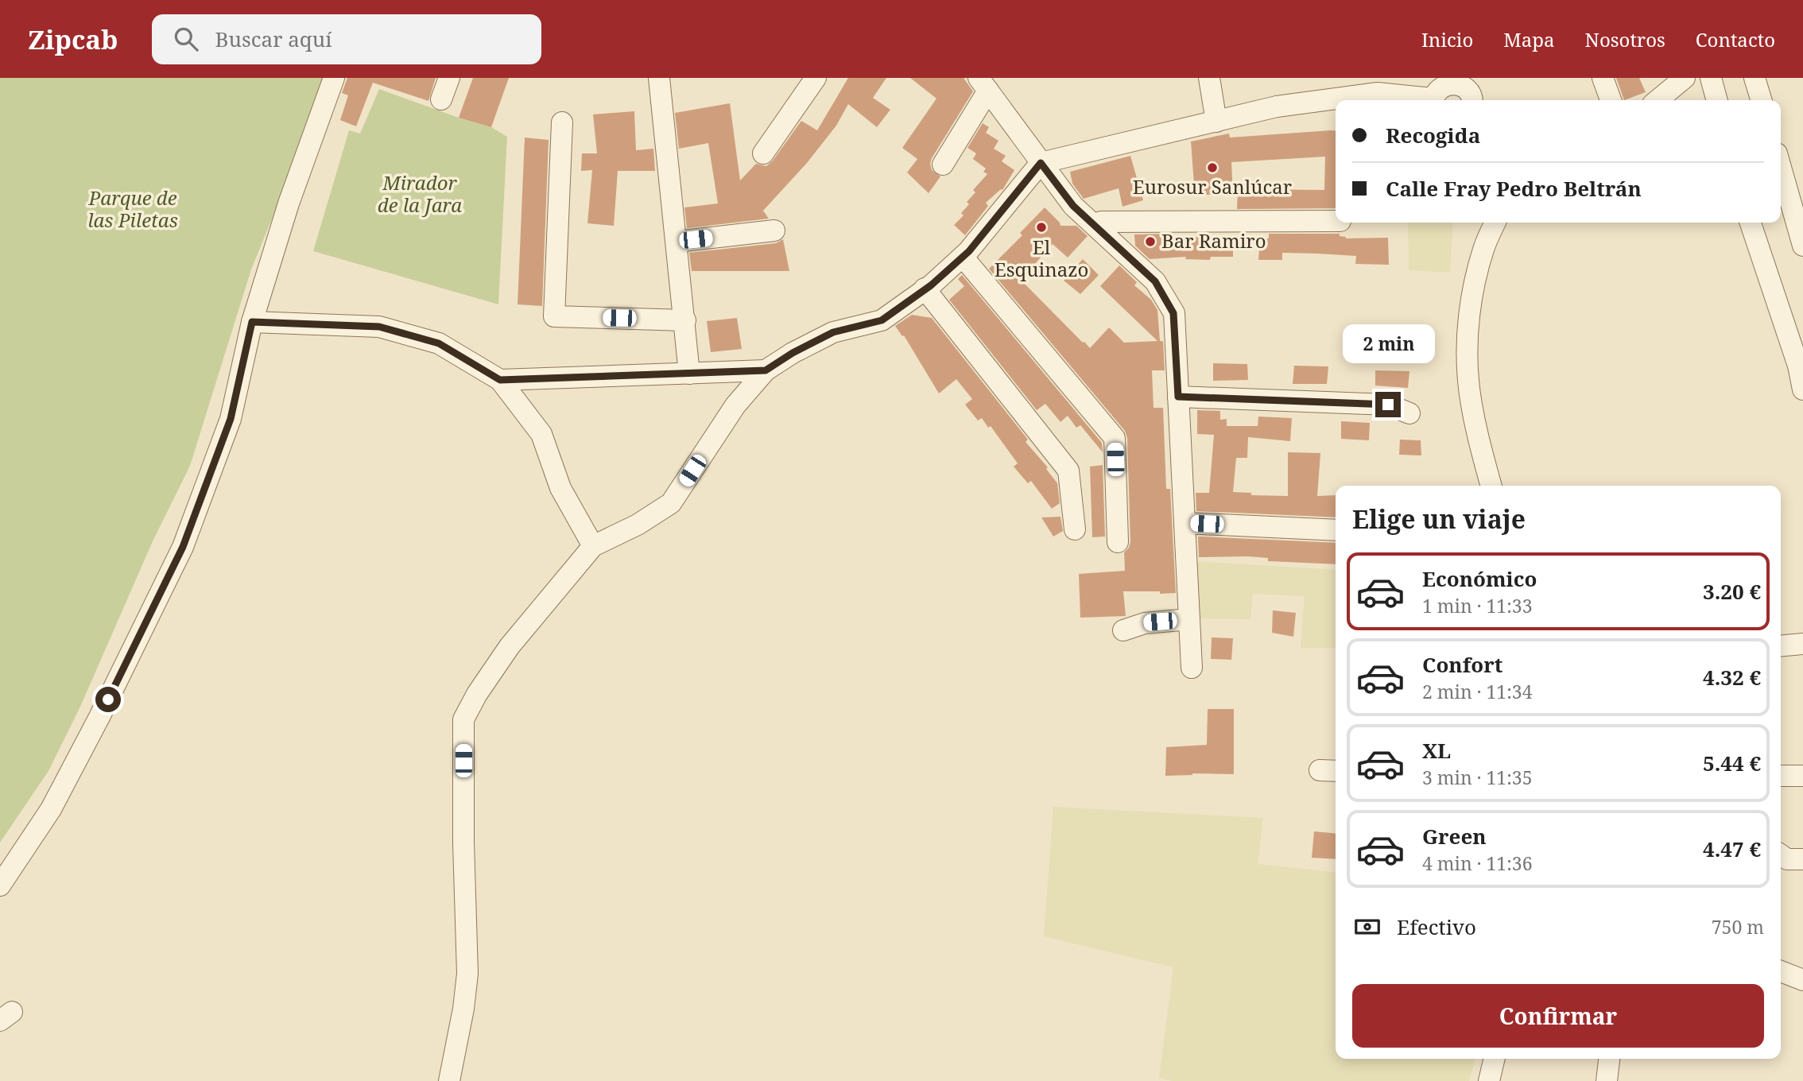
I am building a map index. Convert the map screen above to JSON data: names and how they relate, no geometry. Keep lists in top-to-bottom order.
{
  "parks": ["Mirador de la Jara", "Parque de las Piletas"],
  "places": ["Eurosur Sanlúcar", "El Esquinazo", "Bar Ramiro"],
  "page": {
    "header": "Zipcab",
    "search": "Buscar aquí",
    "nav": [
      "Inicio",
      "Mapa",
      "Nosotros",
      "Contacto"
    ],
    "banner": ["Recogida", "Calle Fray Pedro Beltrán"],
    "bubble": "2 min",
    "heading": "Elige un viaje",
    "list": [
      {
        "name": "Económico",
        "note": "1 min · 11:33",
        "value": "3.20 €"
      },
      {
        "name": "Confort",
        "note": "2 min · 11:34",
        "value": "4.32 €"
      },
      {
        "name": "XL",
        "note": "3 min · 11:35",
        "value": "5.44 €"
      },
      {
        "name": "Green",
        "note": "4 min · 11:36",
        "value": "4.47 €"
      }
    ],
    "pay": ["Efectivo", "750 m"],
    "buttons": "Confirmar"
  }
}
